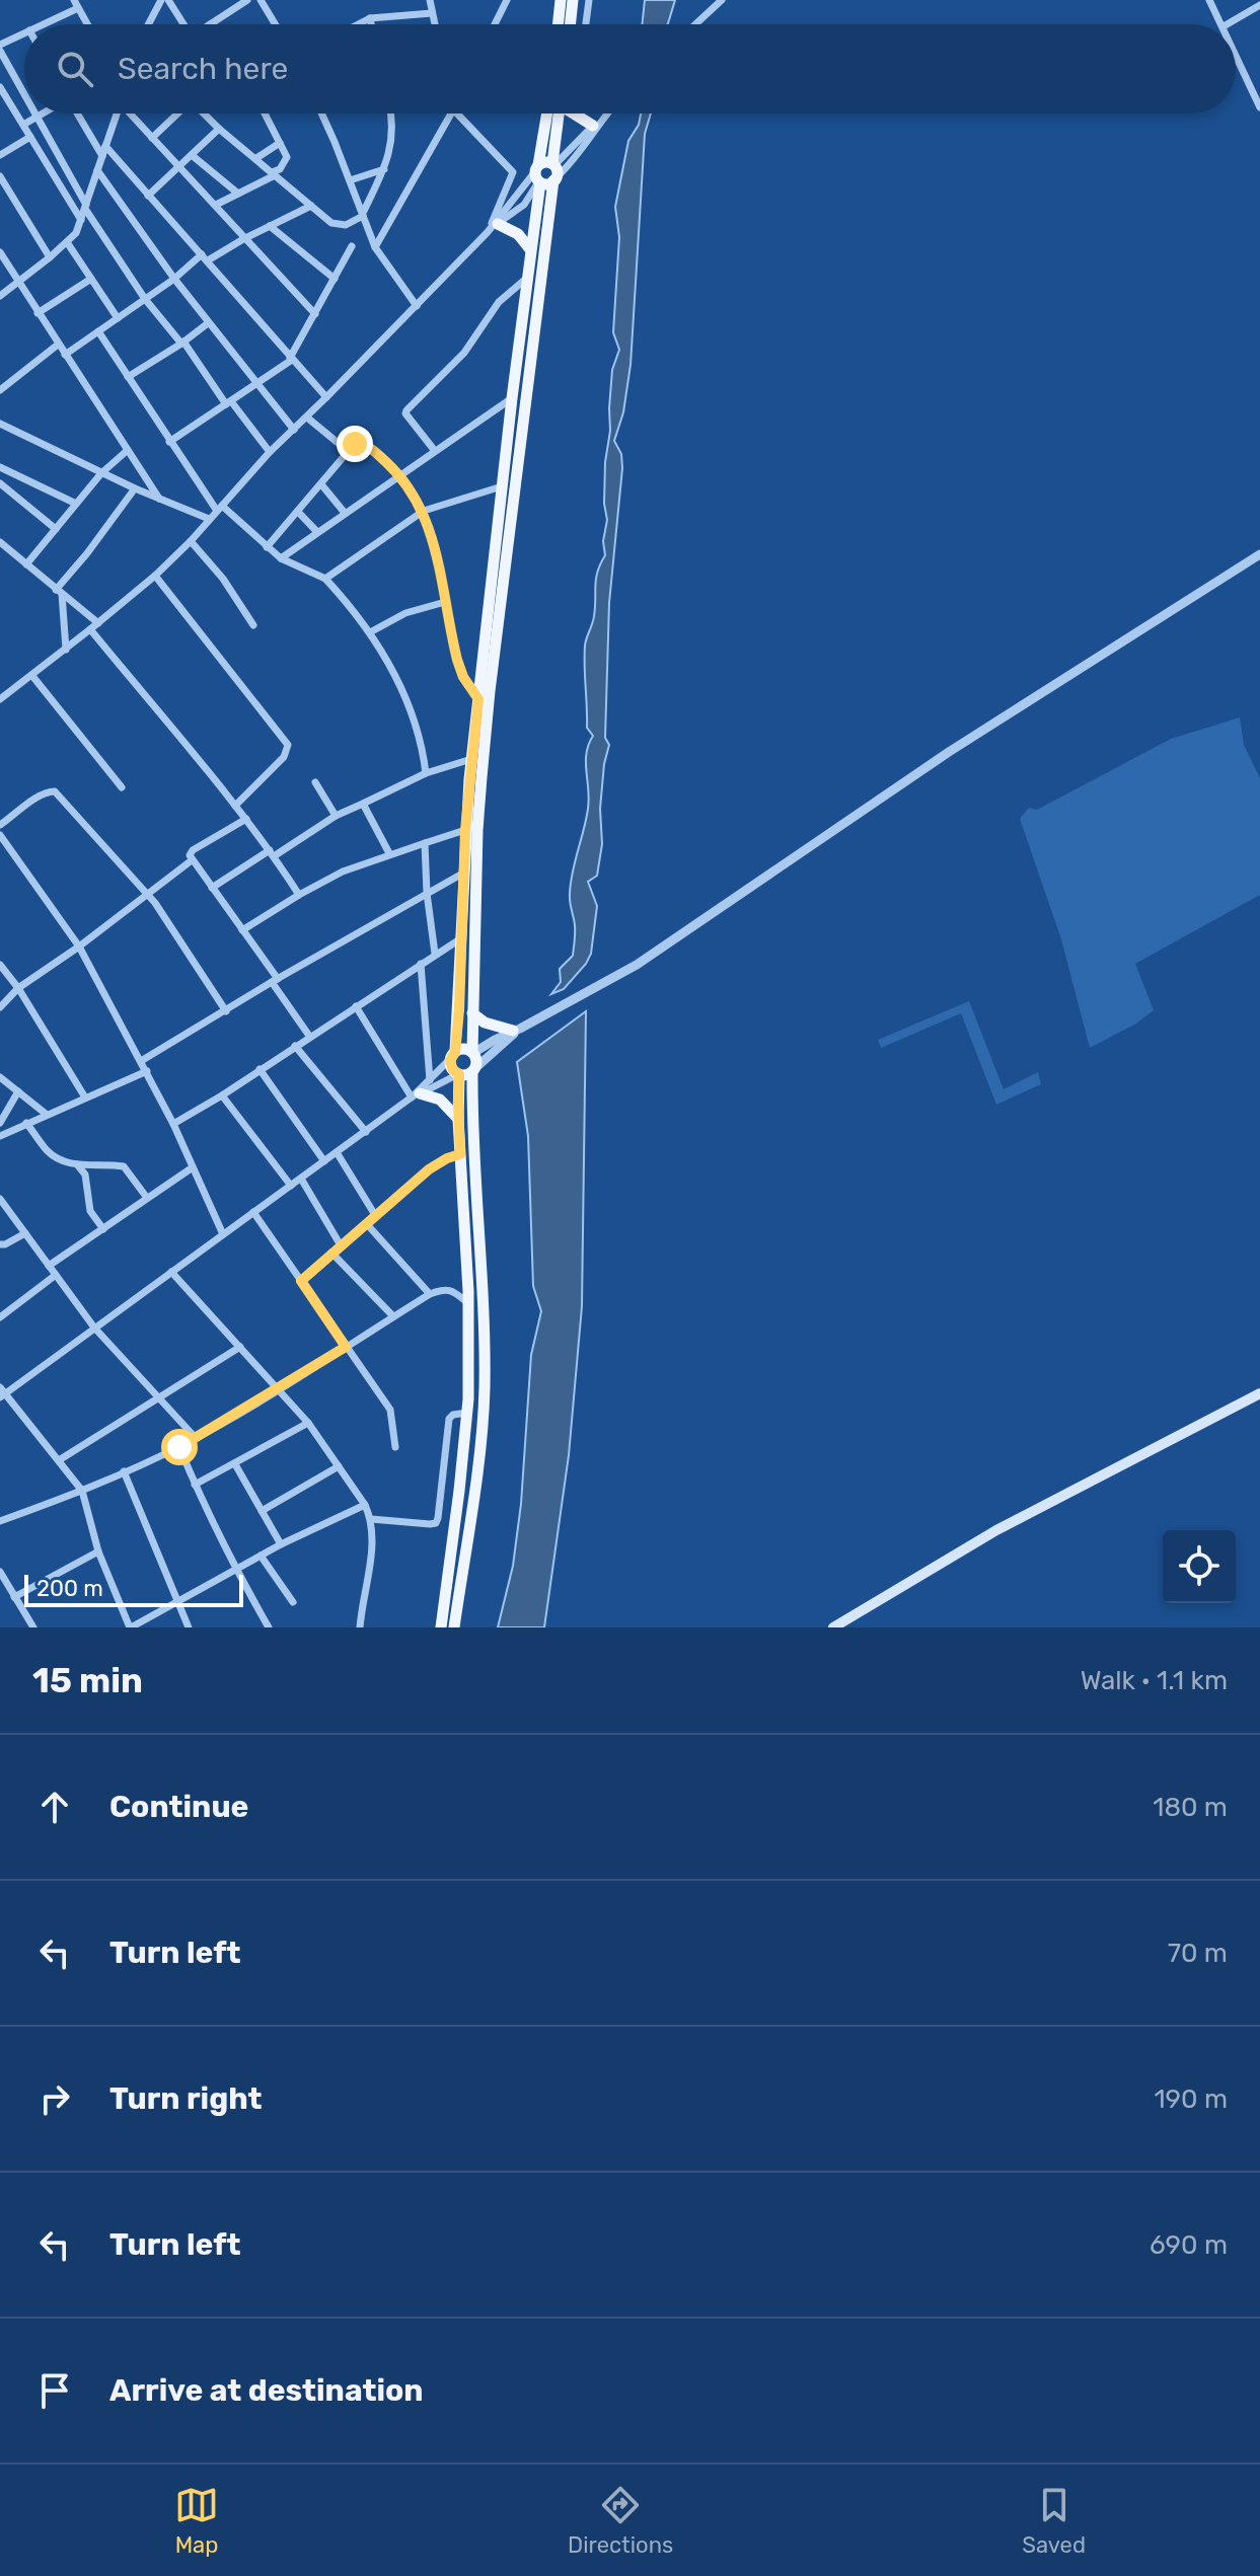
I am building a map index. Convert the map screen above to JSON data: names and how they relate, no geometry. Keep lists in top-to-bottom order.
{
  "scale_bar": "200 m",
  "page": {
    "search": "Search here",
    "scale": "200 m",
    "heading": ["15 min", "Walk · 1.1 km"],
    "list": [
      ["Continue", "180 m"],
      ["Turn left", "70 m"],
      ["Turn right", "190 m"],
      ["Turn left", "690 m"],
      "Arrive at destination"
    ],
    "nav": ["Map", "Directions", "Saved"]
  }
}
